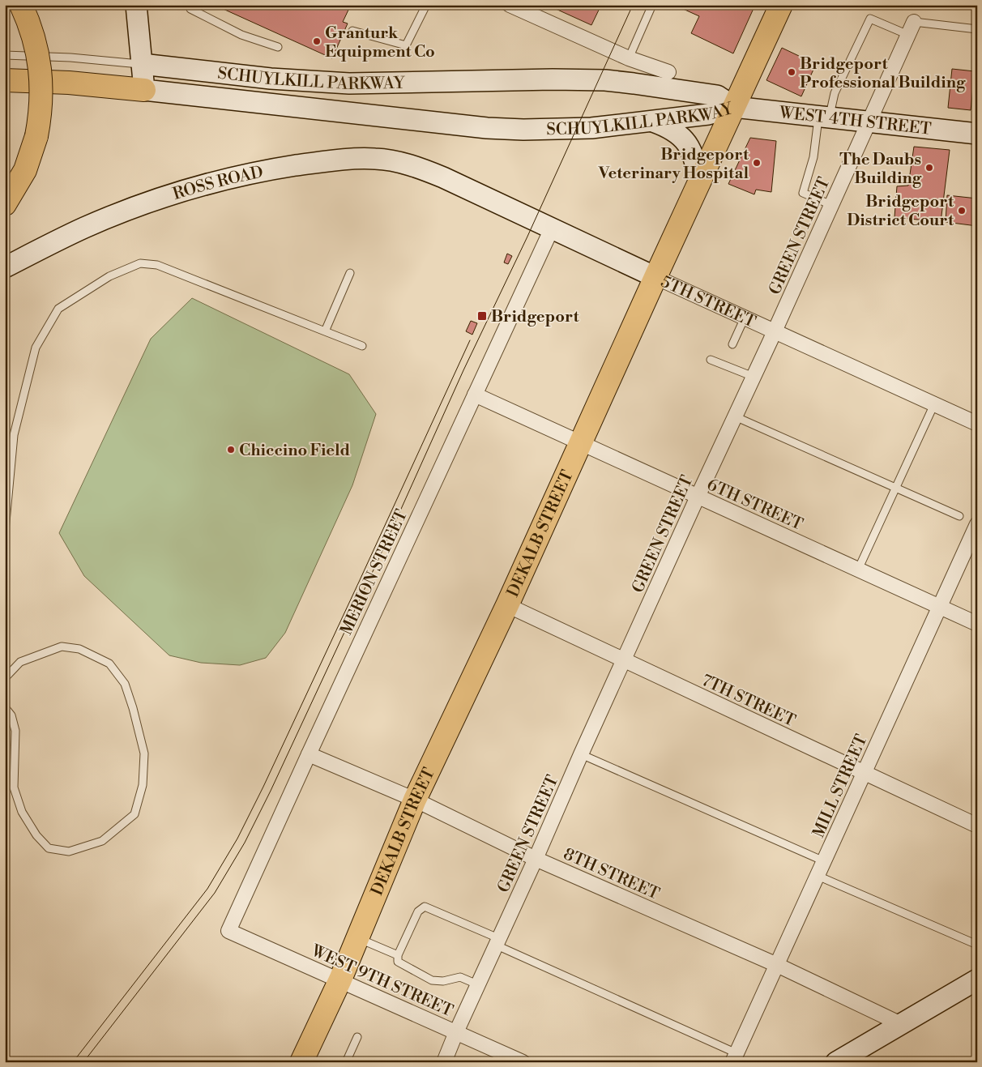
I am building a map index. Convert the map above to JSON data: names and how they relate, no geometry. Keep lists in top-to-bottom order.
{
  "streets": {
    "highway": ["DEKALB STREET"],
    "main road": [
      "SCHUYLKILL PARKWAY",
      "WEST 4TH STREET",
      "ROSS ROAD",
      "5TH STREET"
    ],
    "street": [
      "GREEN STREET",
      "6TH STREET",
      "MERION STREET",
      "7TH STREET",
      "MILL STREET",
      "8TH STREET",
      "WEST 9TH STREET"
    ]
  },
  "crossings": [
    ["SCHUYLKILL PARKWAY", "WEST 4TH STREET"],
    ["SCHUYLKILL PARKWAY", "DEKALB STREET"],
    ["WEST 4TH STREET", "GREEN STREET"],
    ["WEST 4TH STREET", "DEKALB STREET"],
    ["ROSS ROAD", "5TH STREET"],
    ["GREEN STREET", "5TH STREET"],
    ["GREEN STREET", "6TH STREET"],
    ["GREEN STREET", "7TH STREET"],
    ["GREEN STREET", "8TH STREET"],
    ["GREEN STREET", "WEST 9TH STREET"],
    ["5TH STREET", "DEKALB STREET"],
    ["5TH STREET", "MERION STREET"],
    ["6TH STREET", "DEKALB STREET"],
    ["6TH STREET", "MERION STREET"],
    ["6TH STREET", "MILL STREET"],
    ["DEKALB STREET", "7TH STREET"],
    ["DEKALB STREET", "8TH STREET"],
    ["DEKALB STREET", "WEST 9TH STREET"],
    ["MERION STREET", "8TH STREET"],
    ["MERION STREET", "WEST 9TH STREET"],
    ["7TH STREET", "MILL STREET"],
    ["MILL STREET", "8TH STREET"]
  ],
  "places": {
    "other": [
      "Granturk Equipment Co",
      "Bridgeport Professional Building",
      "Bridgeport Veterinary Hospital",
      "The Daubs Building",
      "Bridgeport District Court",
      "Chiccino Field"
    ],
    "transit": ["Bridgeport"]
  }
}
